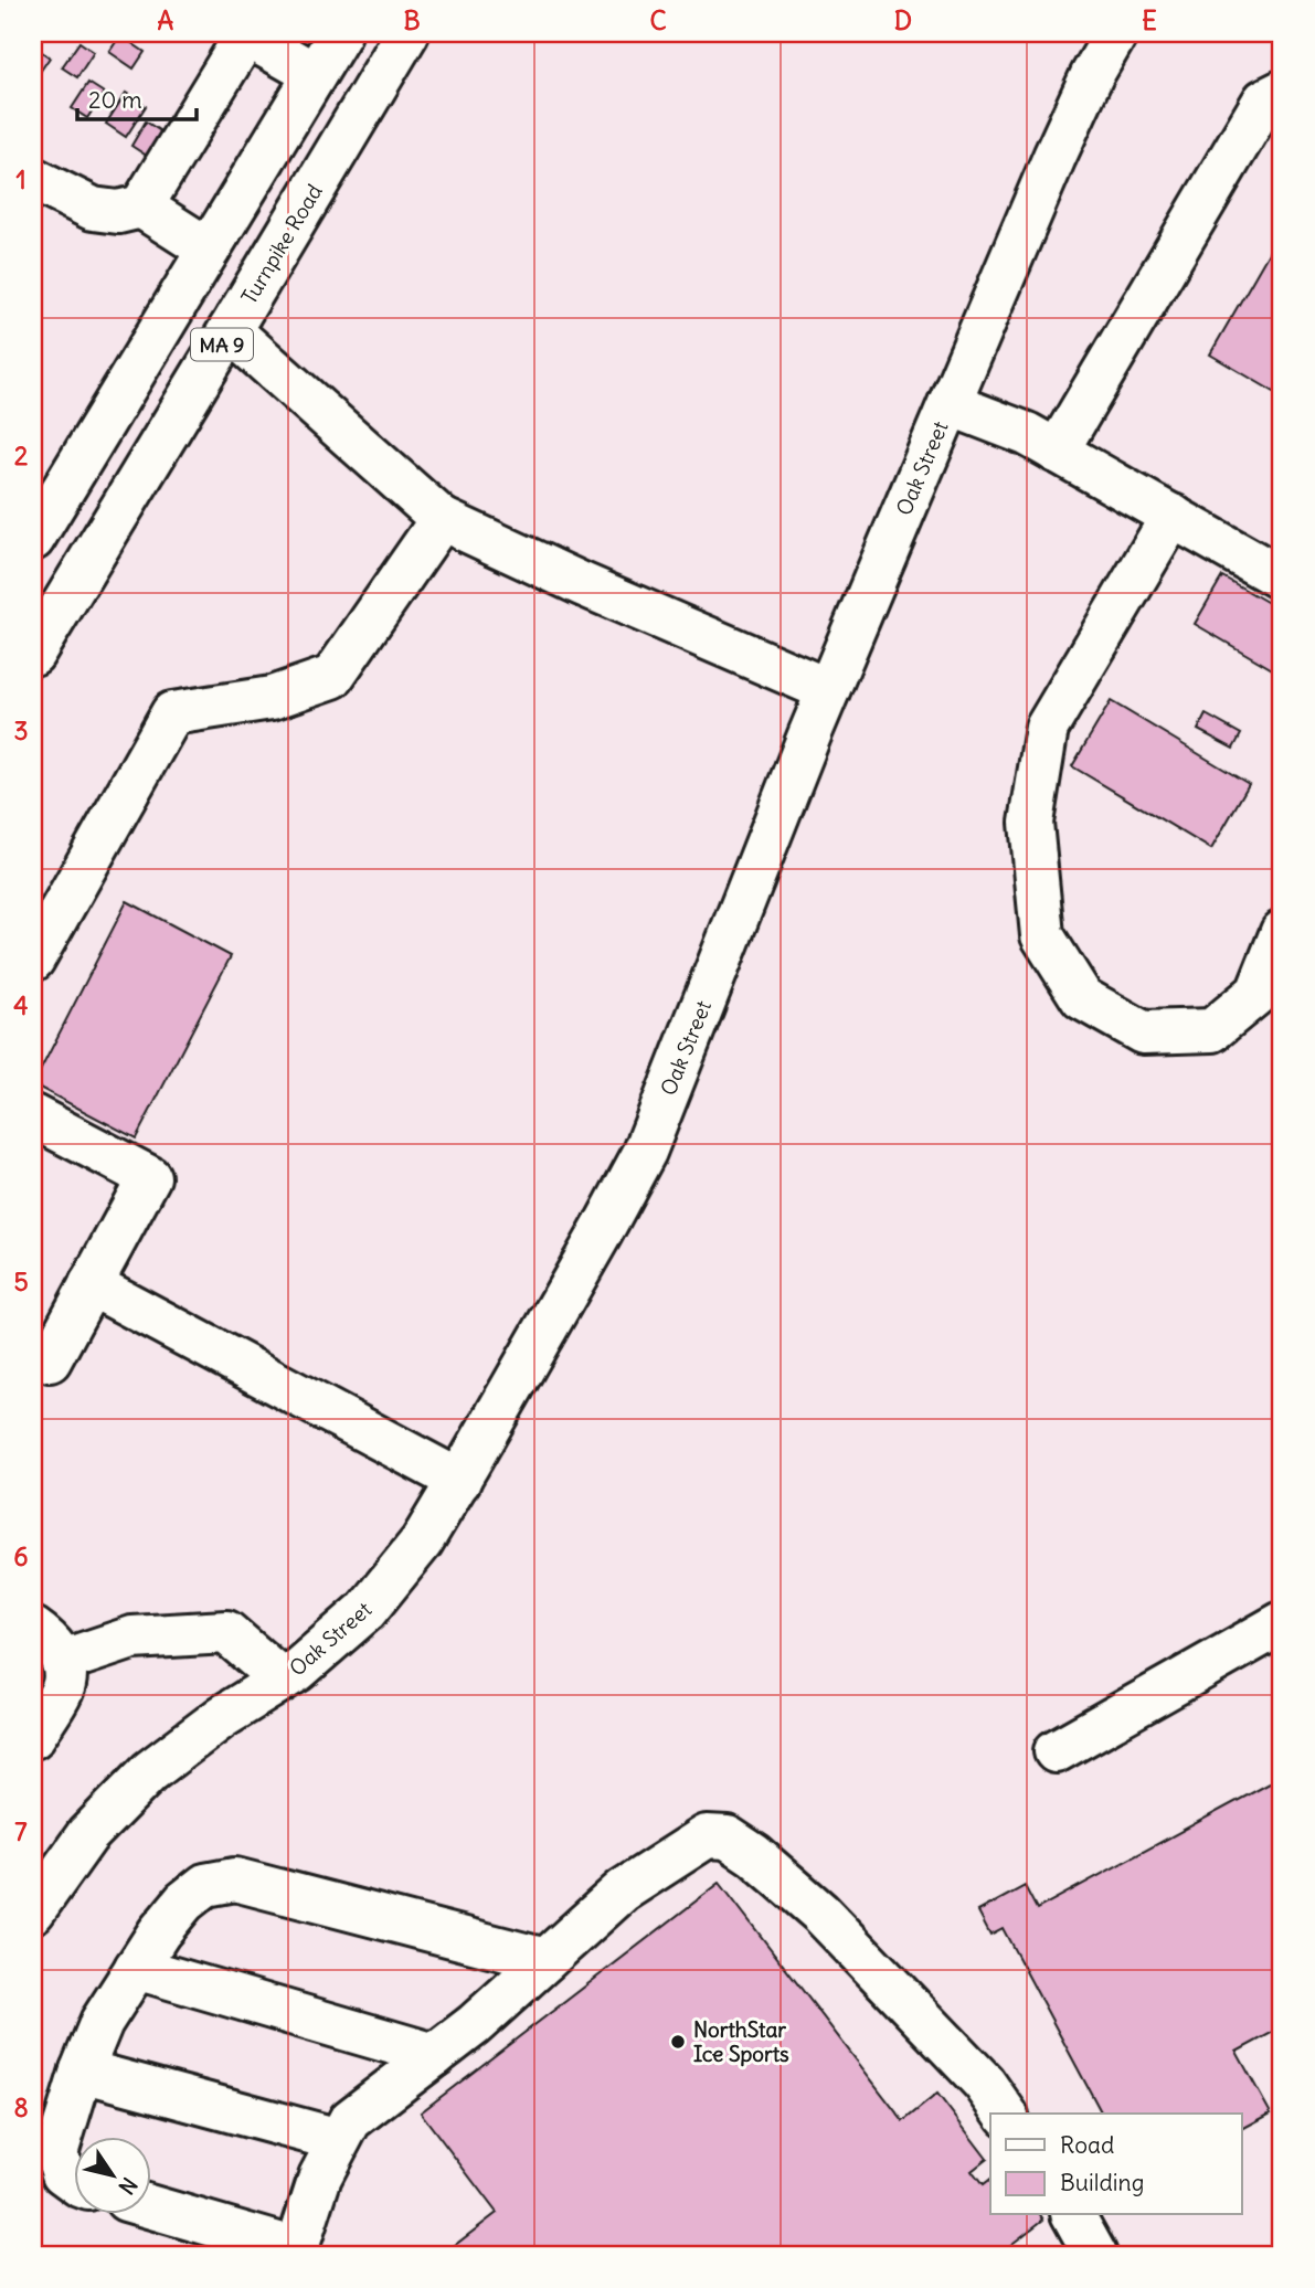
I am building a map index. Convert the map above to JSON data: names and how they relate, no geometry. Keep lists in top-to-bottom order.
{
  "streets": {
    "main road": ["Turnpike Road", "MA 9", "Oak Street"]
  },
  "places": ["NorthStar Ice Sports"],
  "legend": ["Road", "Building"],
  "scale_bar": "20 m",
  "north": "bottom right",
  "grid": {
    "columns": [
      "A",
      "B",
      "C",
      "D",
      "E"
    ],
    "rows": [
      "1",
      "2",
      "3",
      "4",
      "5",
      "6",
      "7",
      "8"
    ]
  }
}
